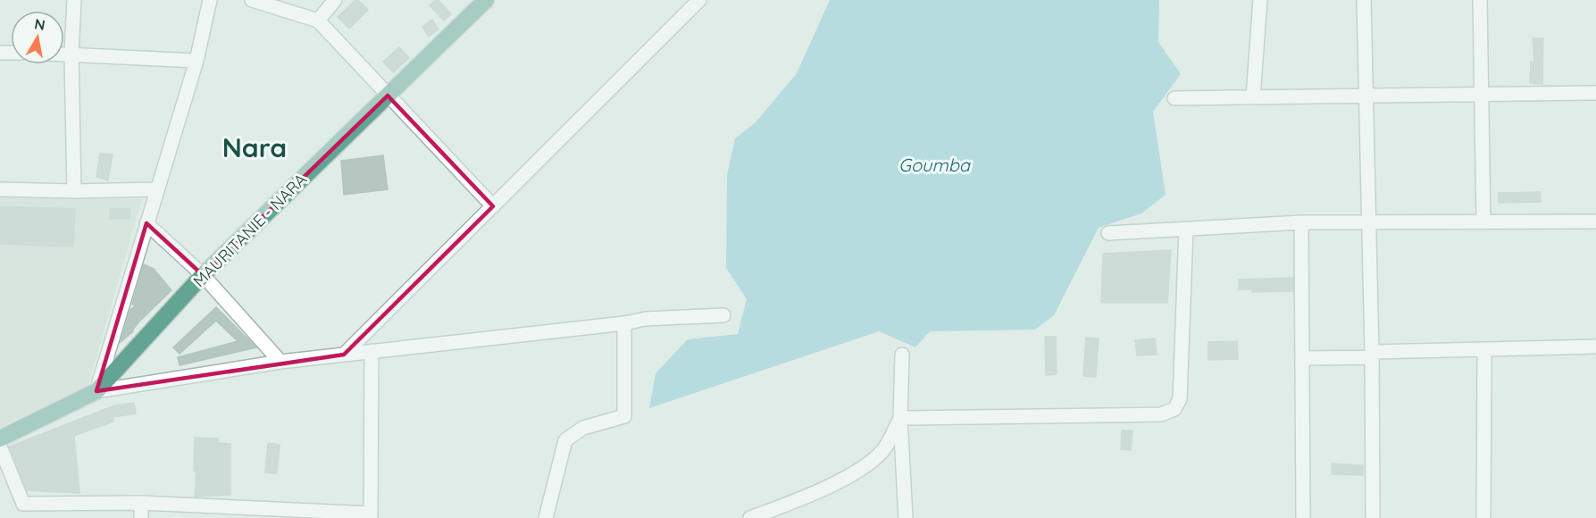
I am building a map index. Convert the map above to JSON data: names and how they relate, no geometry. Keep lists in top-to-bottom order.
{
  "streets": {
    "main road": ["MAURITANIE - NARA"]
  },
  "districts": ["Nara"],
  "water": ["Goumba"],
  "north": "top"
}
